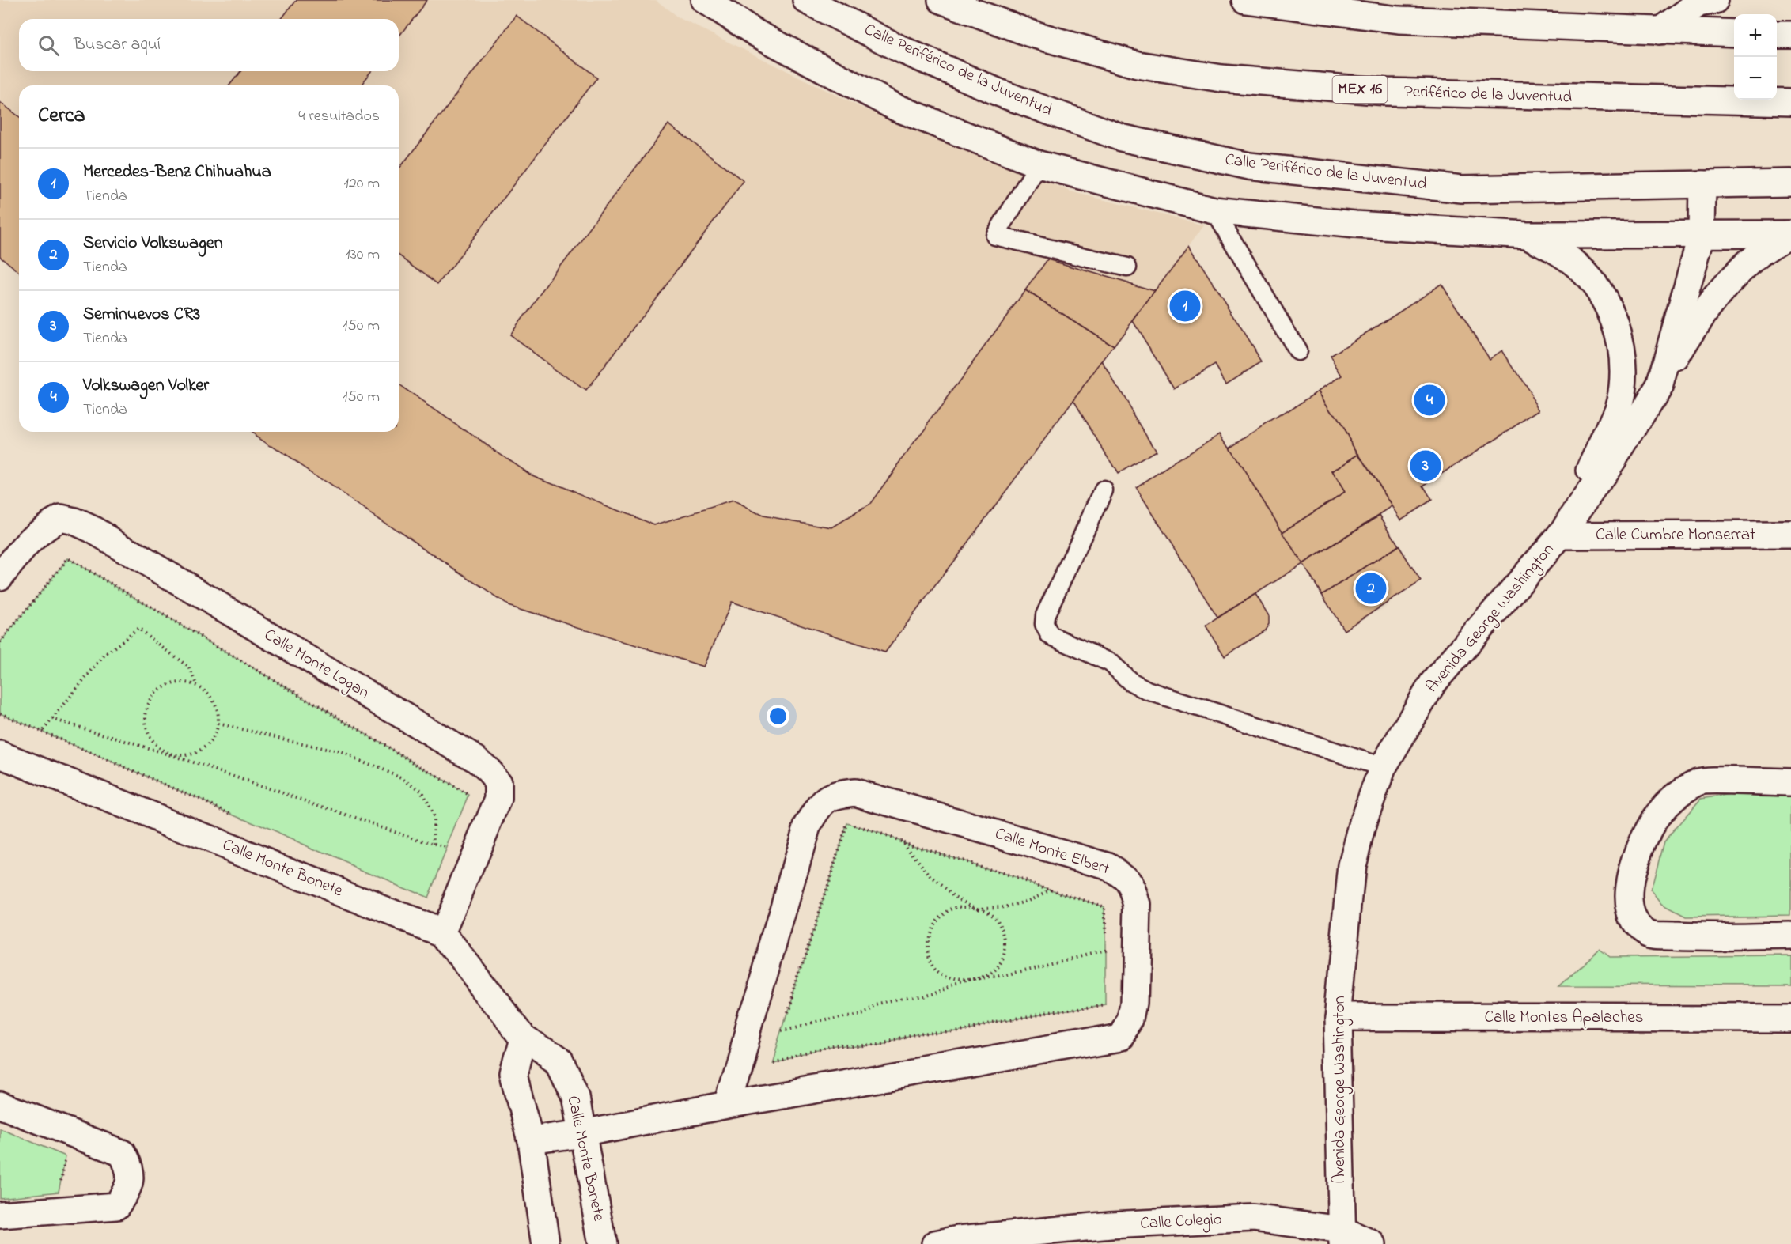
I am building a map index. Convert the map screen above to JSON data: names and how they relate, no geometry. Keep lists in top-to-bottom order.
{
  "streets": {
    "main road": [
      "Calle Periférico de la Juventud",
      "MEX 16",
      "Periférico de la Juventud",
      "Calle Cumbre Monserrat",
      "Avenida George Washington",
      "Calle Monte Logan",
      "Calle Monte Elbert",
      "Calle Monte Bonete",
      "Calle Montes Apalaches",
      "Calle Colegio"
    ]
  },
  "crossings": [
    ["Calle Periférico de la Juventud", "Avenida George Washington"],
    ["Calle Cumbre Monserrat", "Avenida George Washington"],
    ["Avenida George Washington", "Calle Montes Apalaches"],
    ["Avenida George Washington", "Calle Colegio"],
    ["Calle Monte Logan", "Calle Monte Bonete"],
    ["Calle Monte Elbert", "Calle Monte Bonete"]
  ],
  "page": {
    "map_buttons": ["+", "−"],
    "search": "Buscar aquí",
    "heading": ["Cerca", "4 resultados"],
    "list": [
      {
        "mark": "1",
        "name": "Mercedes-Benz Chihuahua",
        "note": "Tienda",
        "value": "120 m"
      },
      {
        "mark": "2",
        "name": "Servicio Volkswagen",
        "note": "Tienda",
        "value": "130 m"
      },
      {
        "mark": "3",
        "name": "Seminuevos CR3",
        "note": "Tienda",
        "value": "150 m"
      },
      {
        "mark": "4",
        "name": "Volkswagen Volker",
        "note": "Tienda",
        "value": "150 m"
      }
    ],
    "pins": [
      "1",
      "4",
      "3",
      "2"
    ]
  }
}
